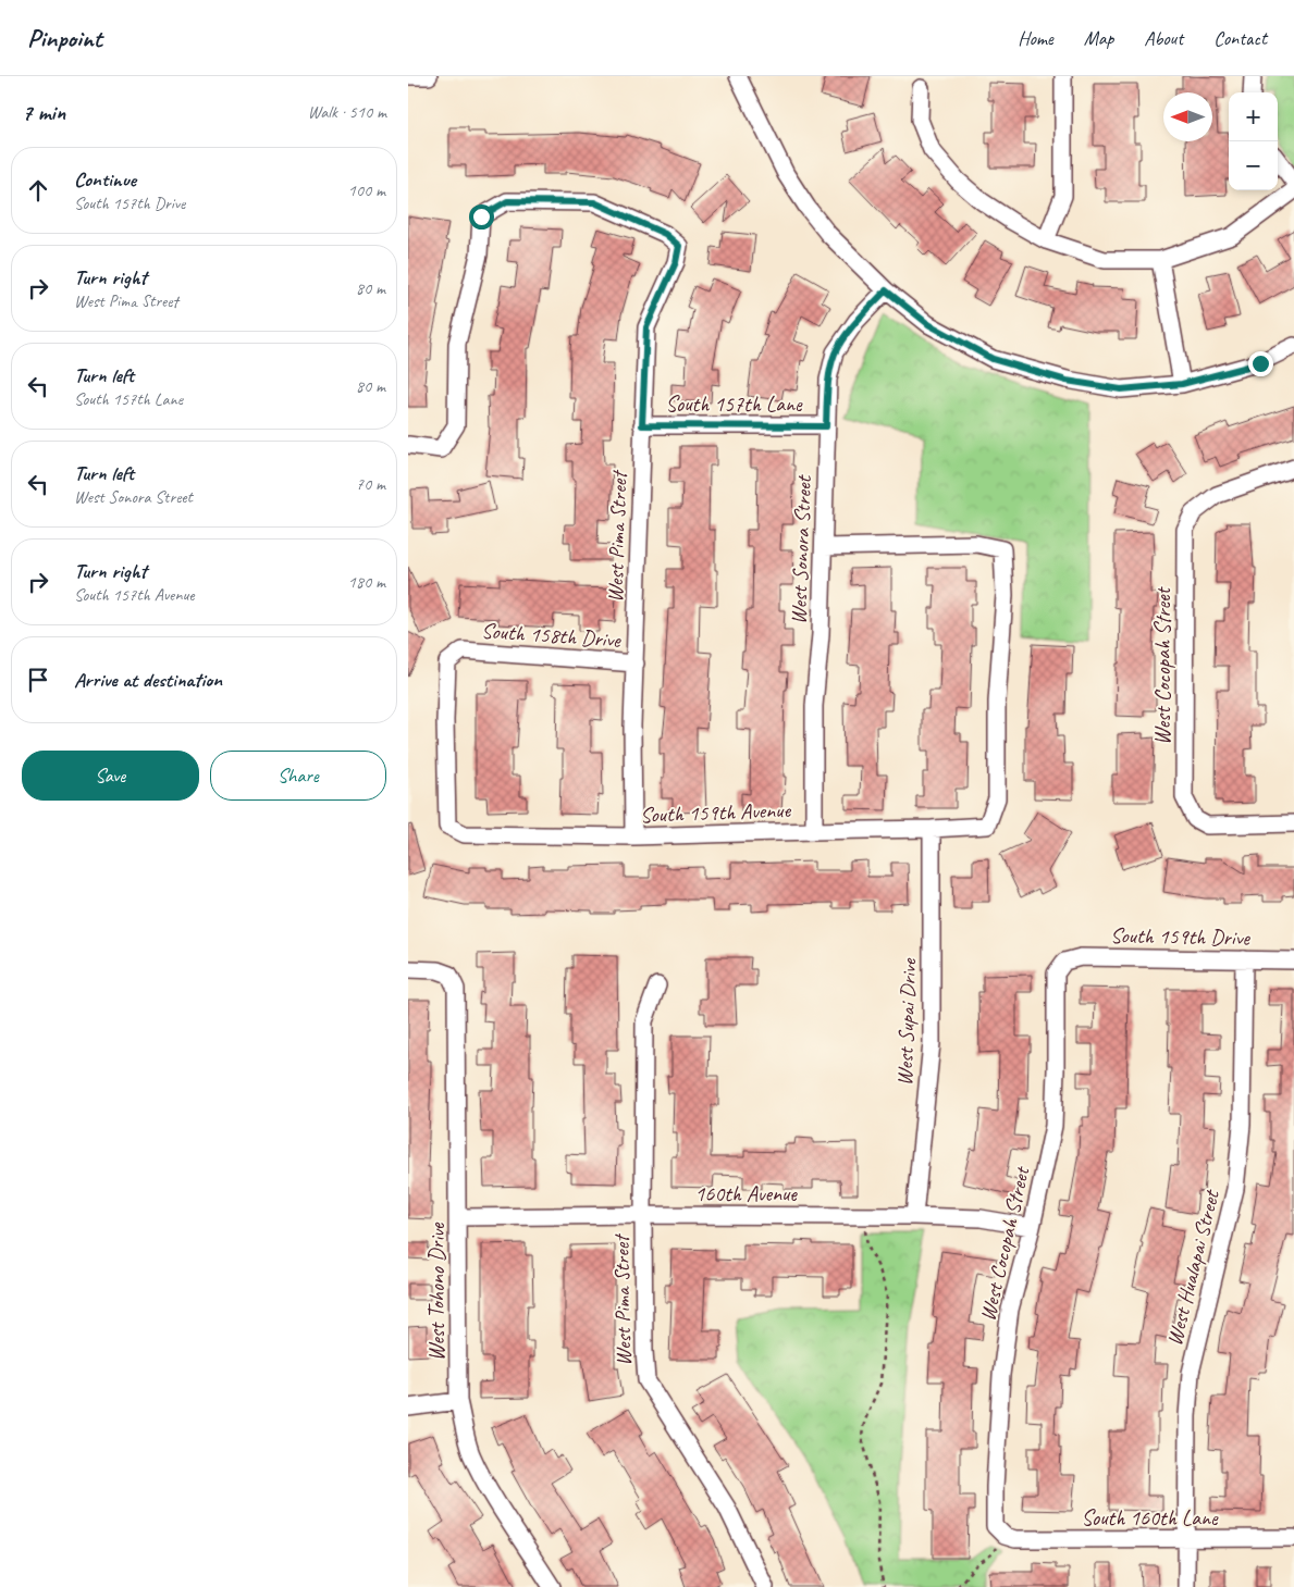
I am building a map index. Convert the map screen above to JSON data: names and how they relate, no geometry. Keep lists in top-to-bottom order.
{
  "streets": {
    "street": [
      "South 157th Lane",
      "West Pima Street",
      "West Sonora Street",
      "South 158th Drive",
      "West Cocopah Street",
      "South 159th Avenue",
      "South 159th Drive",
      "West Supai Drive",
      "160th Avenue",
      "West Hualapai Street",
      "West Tohono Drive",
      "South 160th Lane"
    ]
  },
  "crossings": [
    ["South 157th Lane", "West Pima Street"],
    ["South 157th Lane", "West Sonora Street"],
    ["West Pima Street", "South 158th Drive"],
    ["West Pima Street", "South 159th Avenue"],
    ["West Pima Street", "160th Avenue"],
    ["West Sonora Street", "South 159th Avenue"],
    ["South 158th Drive", "South 159th Avenue"],
    ["West Cocopah Street", "South 159th Drive"],
    ["West Cocopah Street", "160th Avenue"],
    ["West Cocopah Street", "South 160th Lane"],
    ["South 159th Avenue", "West Supai Drive"],
    ["South 159th Drive", "West Hualapai Street"],
    ["West Supai Drive", "160th Avenue"],
    ["160th Avenue", "West Tohono Drive"],
    ["West Hualapai Street", "South 160th Lane"]
  ],
  "north": "left",
  "page": {
    "header": "Pinpoint",
    "nav": [
      "Home",
      "Map",
      "About",
      "Contact"
    ],
    "heading": ["7 min", "Walk · 510 m"],
    "map_buttons": ["+", "−"],
    "list": [
      ["Continue", "South 157th Drive", "100 m"],
      ["Turn right", "West Pima Street", "80 m"],
      ["Turn left", "South 157th Lane", "80 m"],
      ["Turn left", "West Sonora Street", "70 m"],
      ["Turn right", "South 157th Avenue", "180 m"],
      "Arrive at destination"
    ],
    "buttons": ["Save", "Share"]
  }
}
